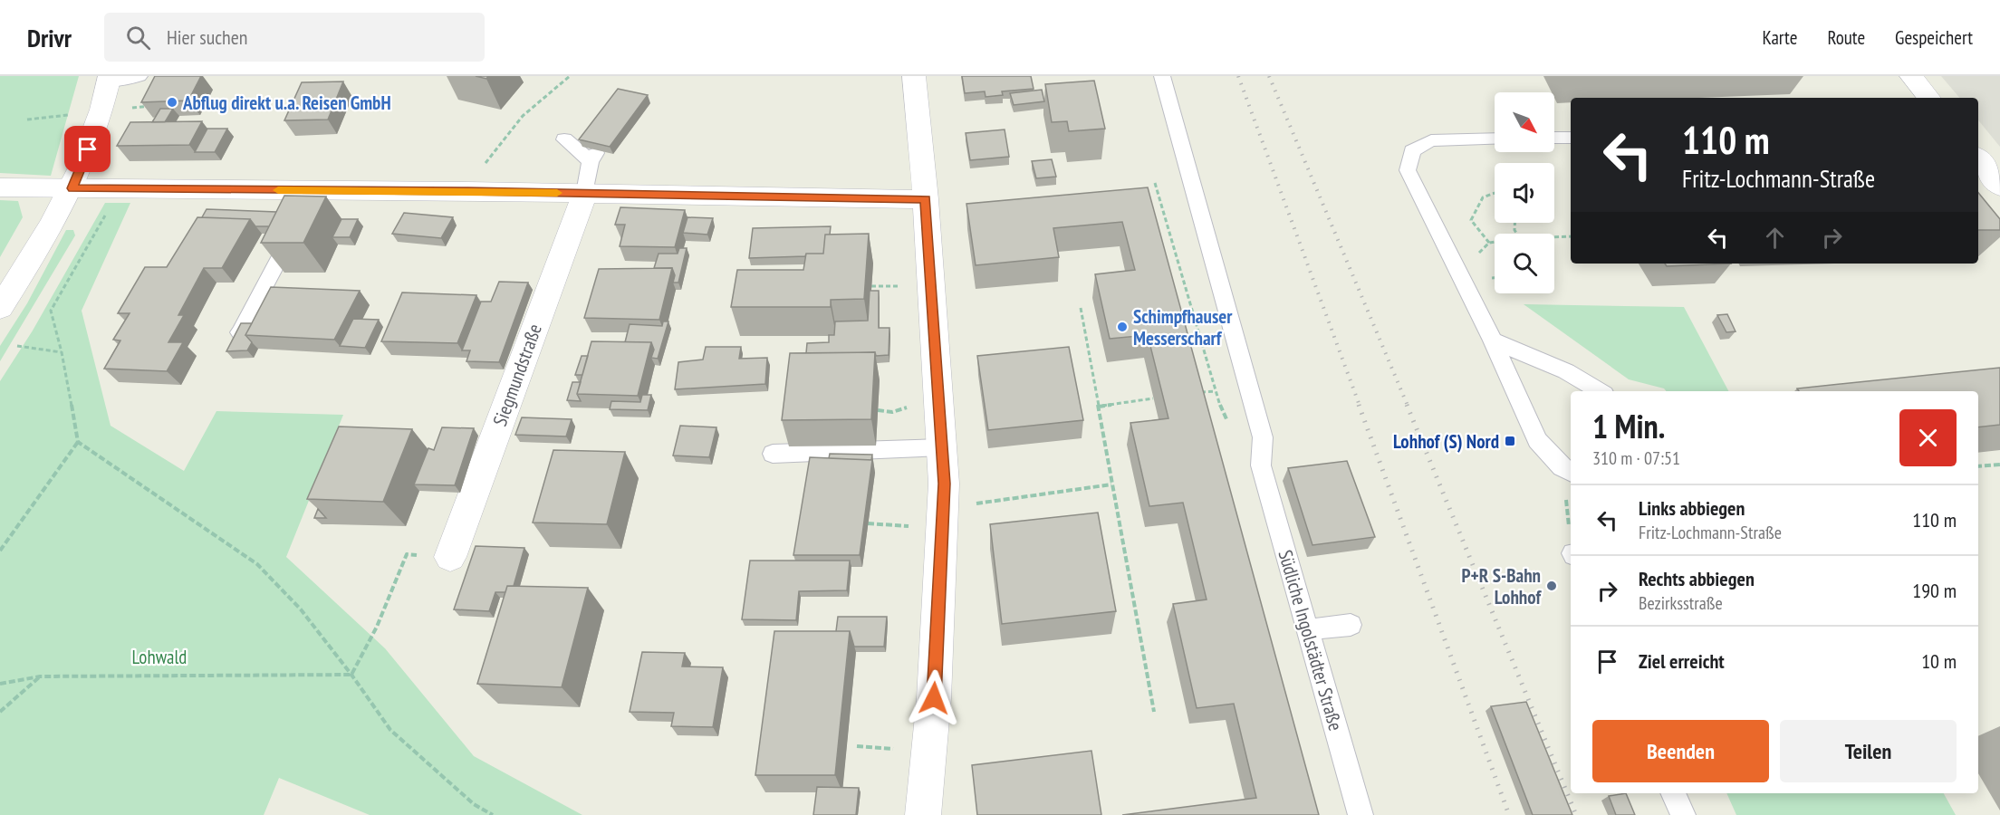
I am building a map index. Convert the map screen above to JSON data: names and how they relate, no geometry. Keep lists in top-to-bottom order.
{
  "streets": {
    "street": ["Siegmundstraße"],
    "lane": ["Südliche Ingolstädter Straße"]
  },
  "parks": ["Lohwald"],
  "places": {
    "other": ["Abflug direkt u.a. Reisen GmbH", "Schimpfhauser Messerscharf", "P+R S-Bahn Lohhof"],
    "transit": ["Lohhof (S) Nord"]
  },
  "north": "bottom right",
  "page": {
    "header": "Drivr",
    "search": "Hier suchen",
    "nav": ["Karte", "Route", "Gespeichert"],
    "turn": ["110 m", "Fritz-Lochmann-Straße"],
    "heading": ["1 Min.", "310 m · 07:51"],
    "list": [
      {
        "name": "Links abbiegen",
        "note": "Fritz-Lochmann-Straße",
        "value": "110 m"
      },
      {
        "name": "Rechts abbiegen",
        "note": "Bezirksstraße",
        "value": "190 m"
      },
      {
        "name": "Ziel erreicht",
        "value": "10 m"
      }
    ],
    "buttons": ["Beenden", "Teilen"]
  }
}
